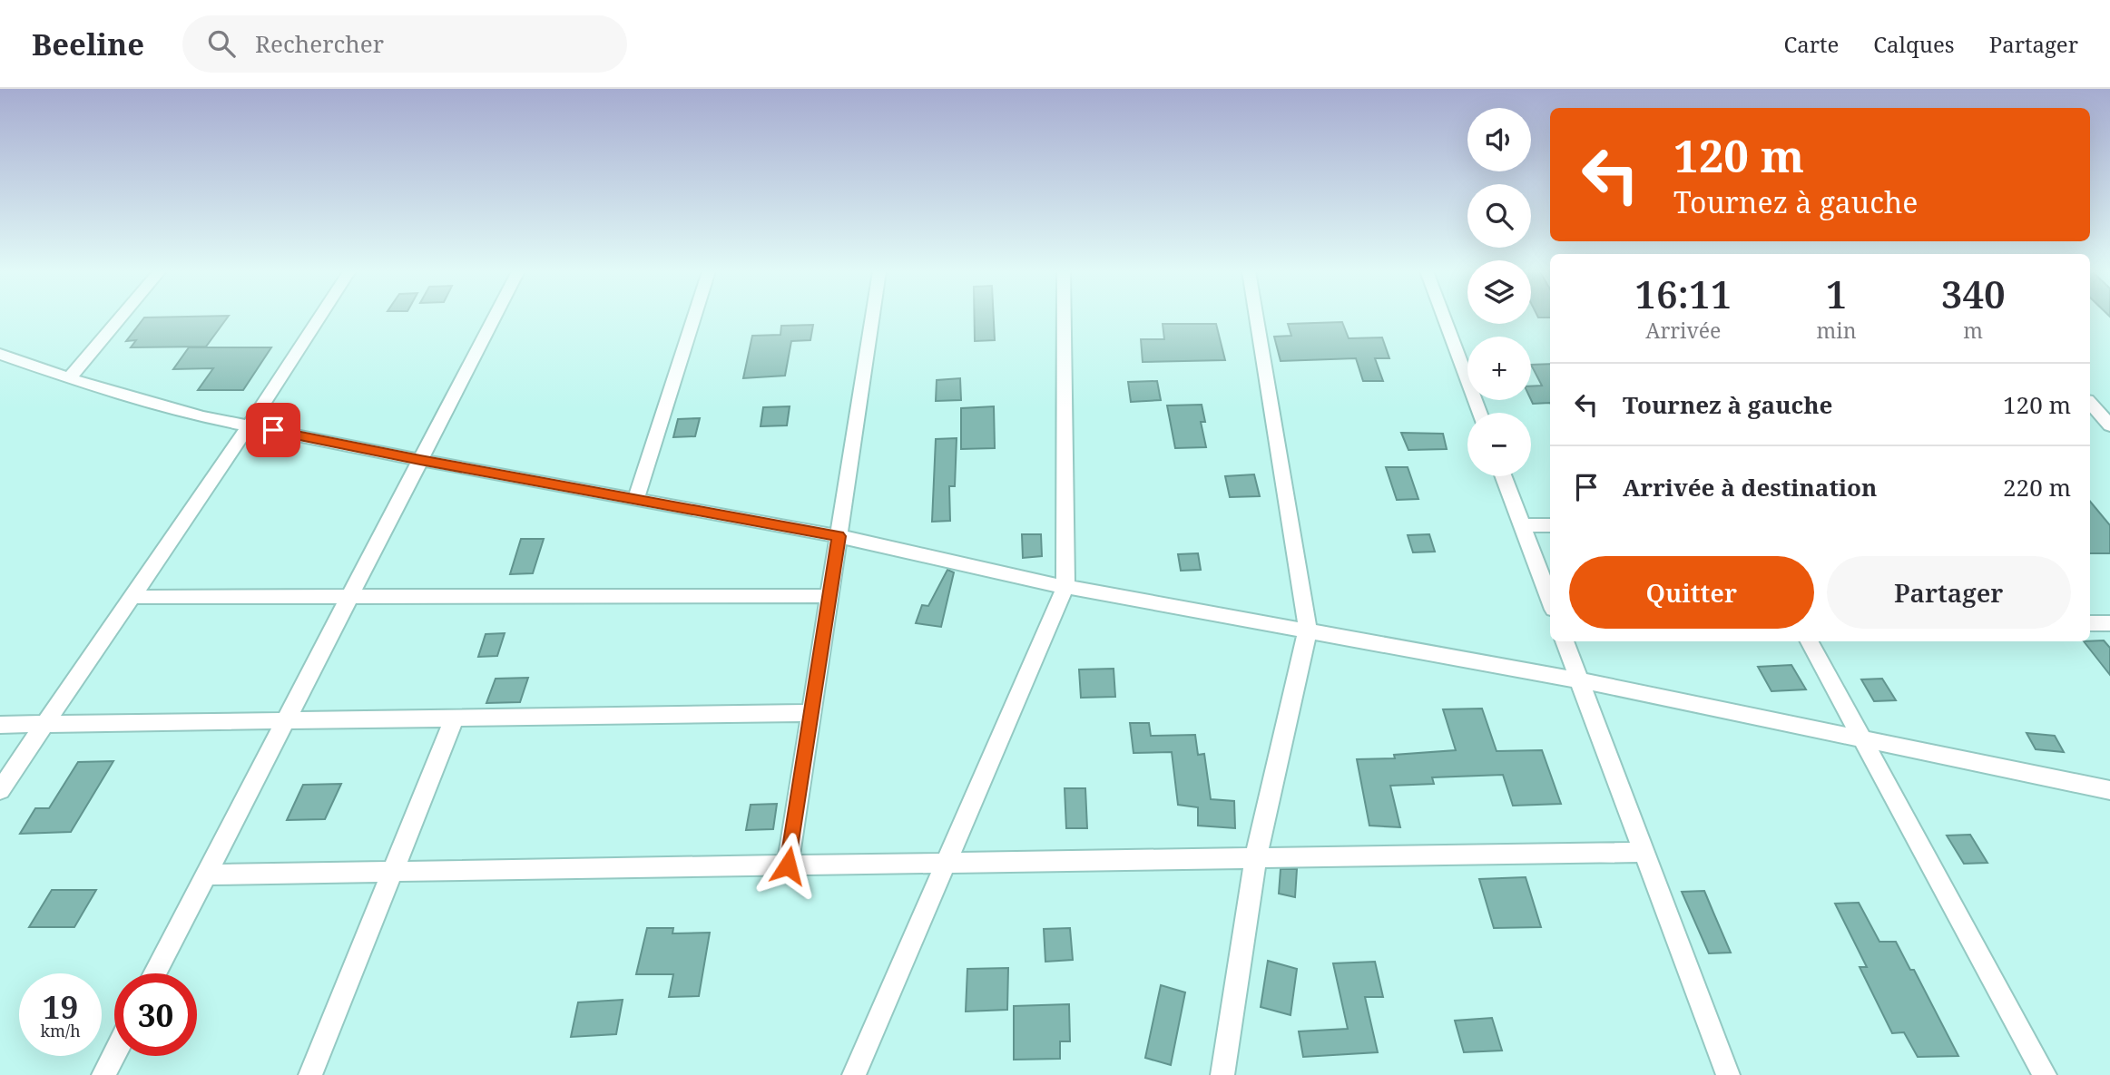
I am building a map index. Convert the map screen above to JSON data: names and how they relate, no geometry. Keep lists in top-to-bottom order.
{
  "page": {
    "header": "Beeline",
    "search": "Rechercher",
    "nav": ["Carte", "Calques", "Partager"],
    "map_buttons": ["+", "−"],
    "turn": ["120 m", "Tournez à gauche"],
    "eta": [
      "16:11",
      "Arrivée",
      "1",
      "min",
      "340",
      "m"
    ],
    "list": [
      {
        "name": "Tournez à gauche",
        "value": "120 m"
      },
      {
        "name": "Arrivée à destination",
        "value": "220 m"
      }
    ],
    "buttons": ["Quitter", "Partager"],
    "speed": "19 km/h",
    "limit": "30"
  }
}
